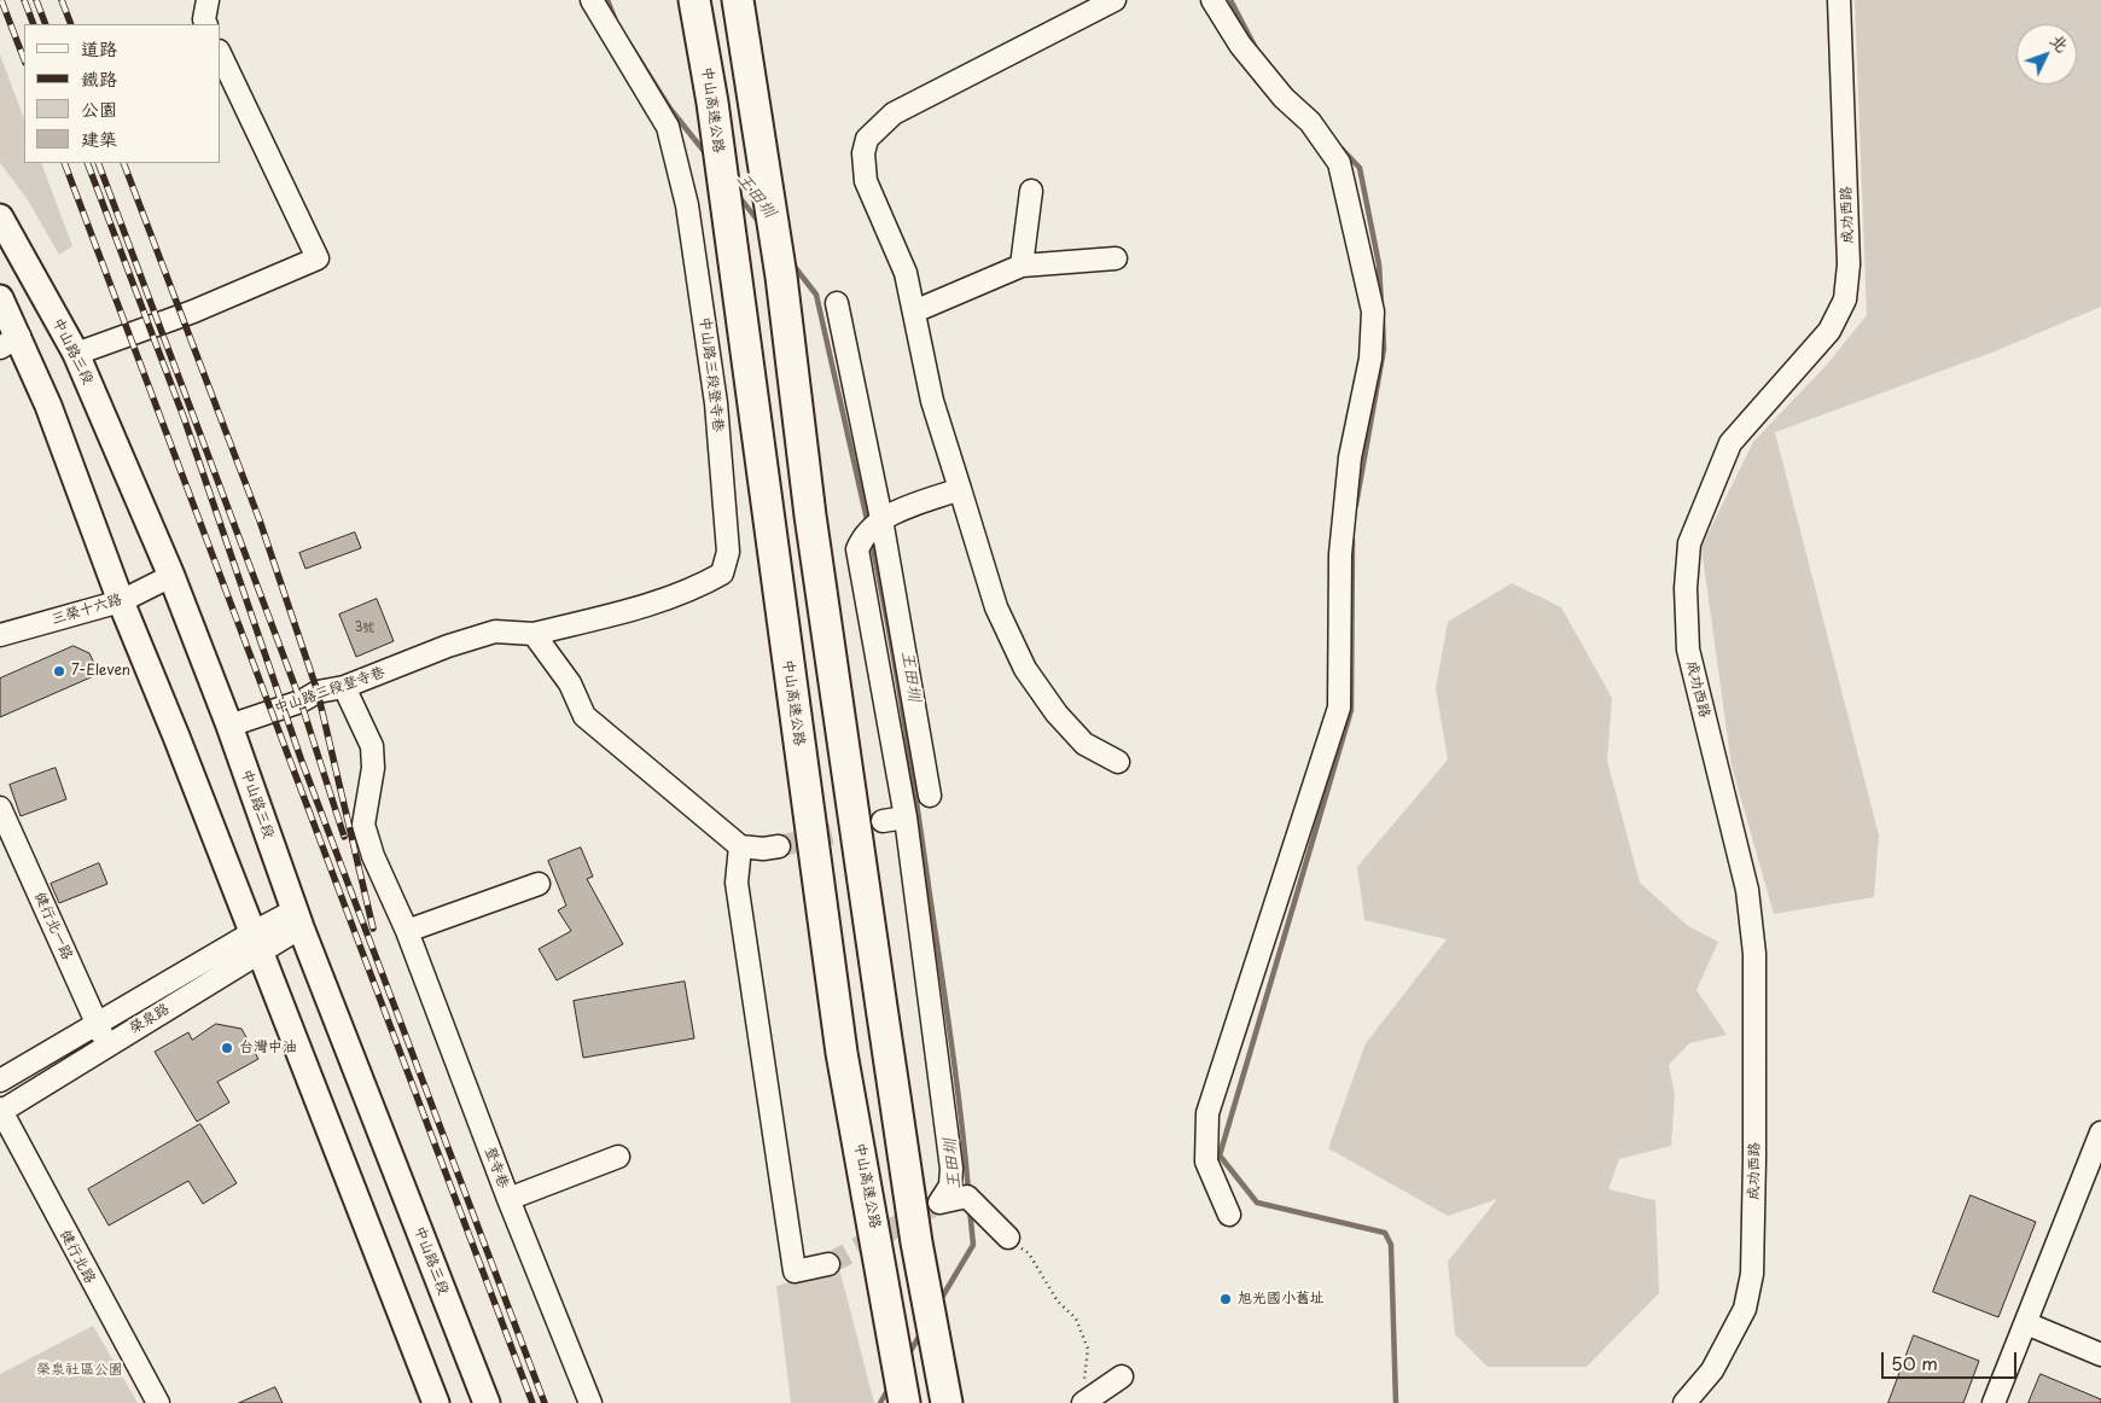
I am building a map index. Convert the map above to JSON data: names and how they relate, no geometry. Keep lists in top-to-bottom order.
{
  "streets": {
    "highway": ["中山高速公路"],
    "main road": ["中山路三段"],
    "street": [
      "成功西路",
      "中山路三段登寺巷",
      "三榮十六路",
      "健行北一路",
      "榮泉路",
      "登寺巷",
      "健行北路"
    ]
  },
  "crossings": [
    ["中山路三段", "中山路三段登寺巷"],
    ["中山路三段", "三榮十六路"],
    ["中山路三段", "榮泉路"],
    ["中山路三段登寺巷", "登寺巷"],
    ["健行北一路", "榮泉路"],
    ["榮泉路", "健行北路"]
  ],
  "water": ["王田圳"],
  "parks": ["榮泉社區公園"],
  "places": ["7-Eleven", "台灣中油", "旭光國小舊址"],
  "house_numbers": ["3號"],
  "legend": [
    "道路",
    "鐵路",
    "公園",
    "建築"
  ],
  "scale_bar": "50 m",
  "north": "top right"
}
